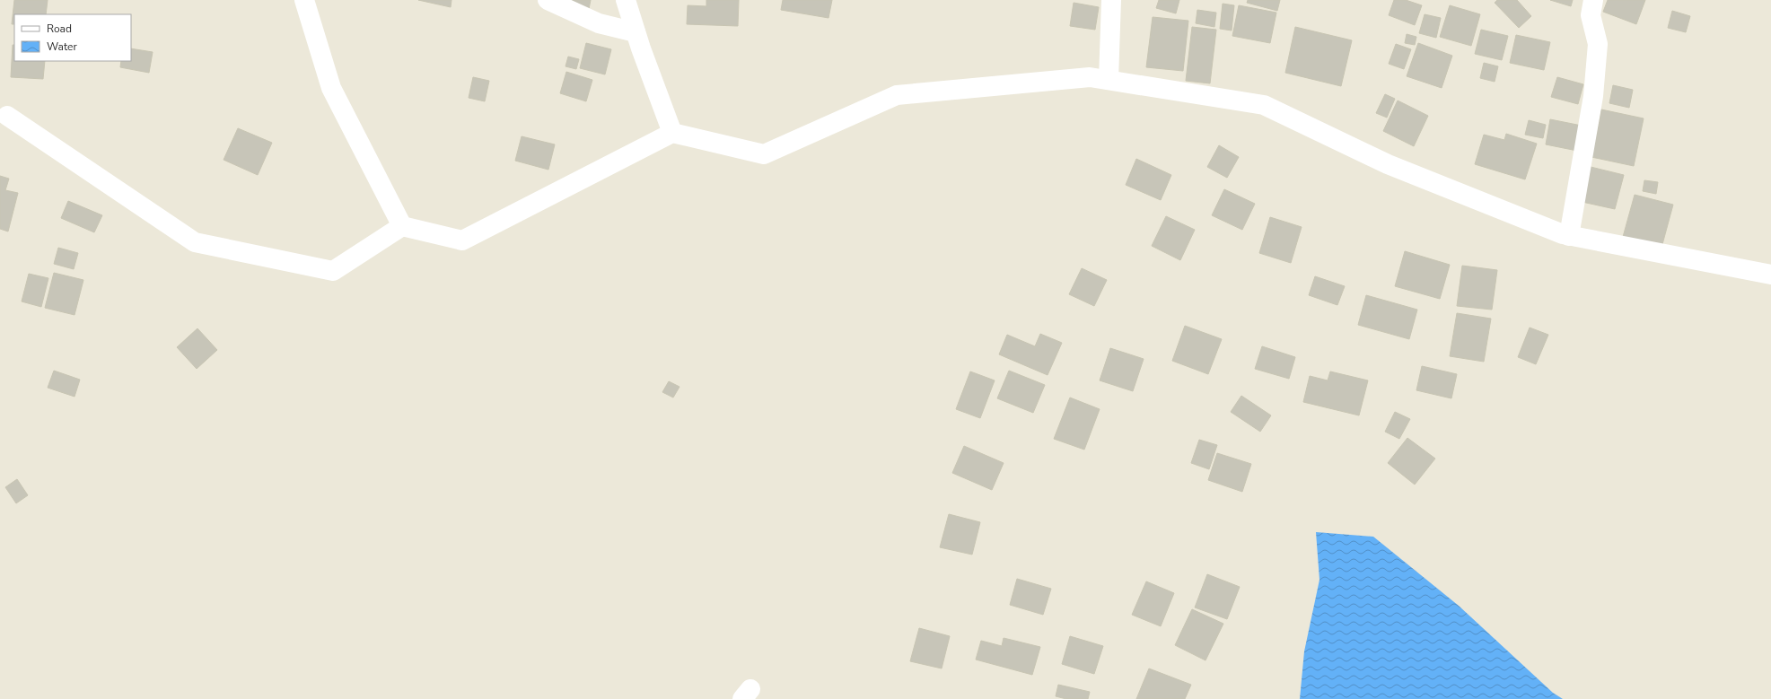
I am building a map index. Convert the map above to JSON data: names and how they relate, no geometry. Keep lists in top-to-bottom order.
{
  "legend": ["Road", "Water"]
}
